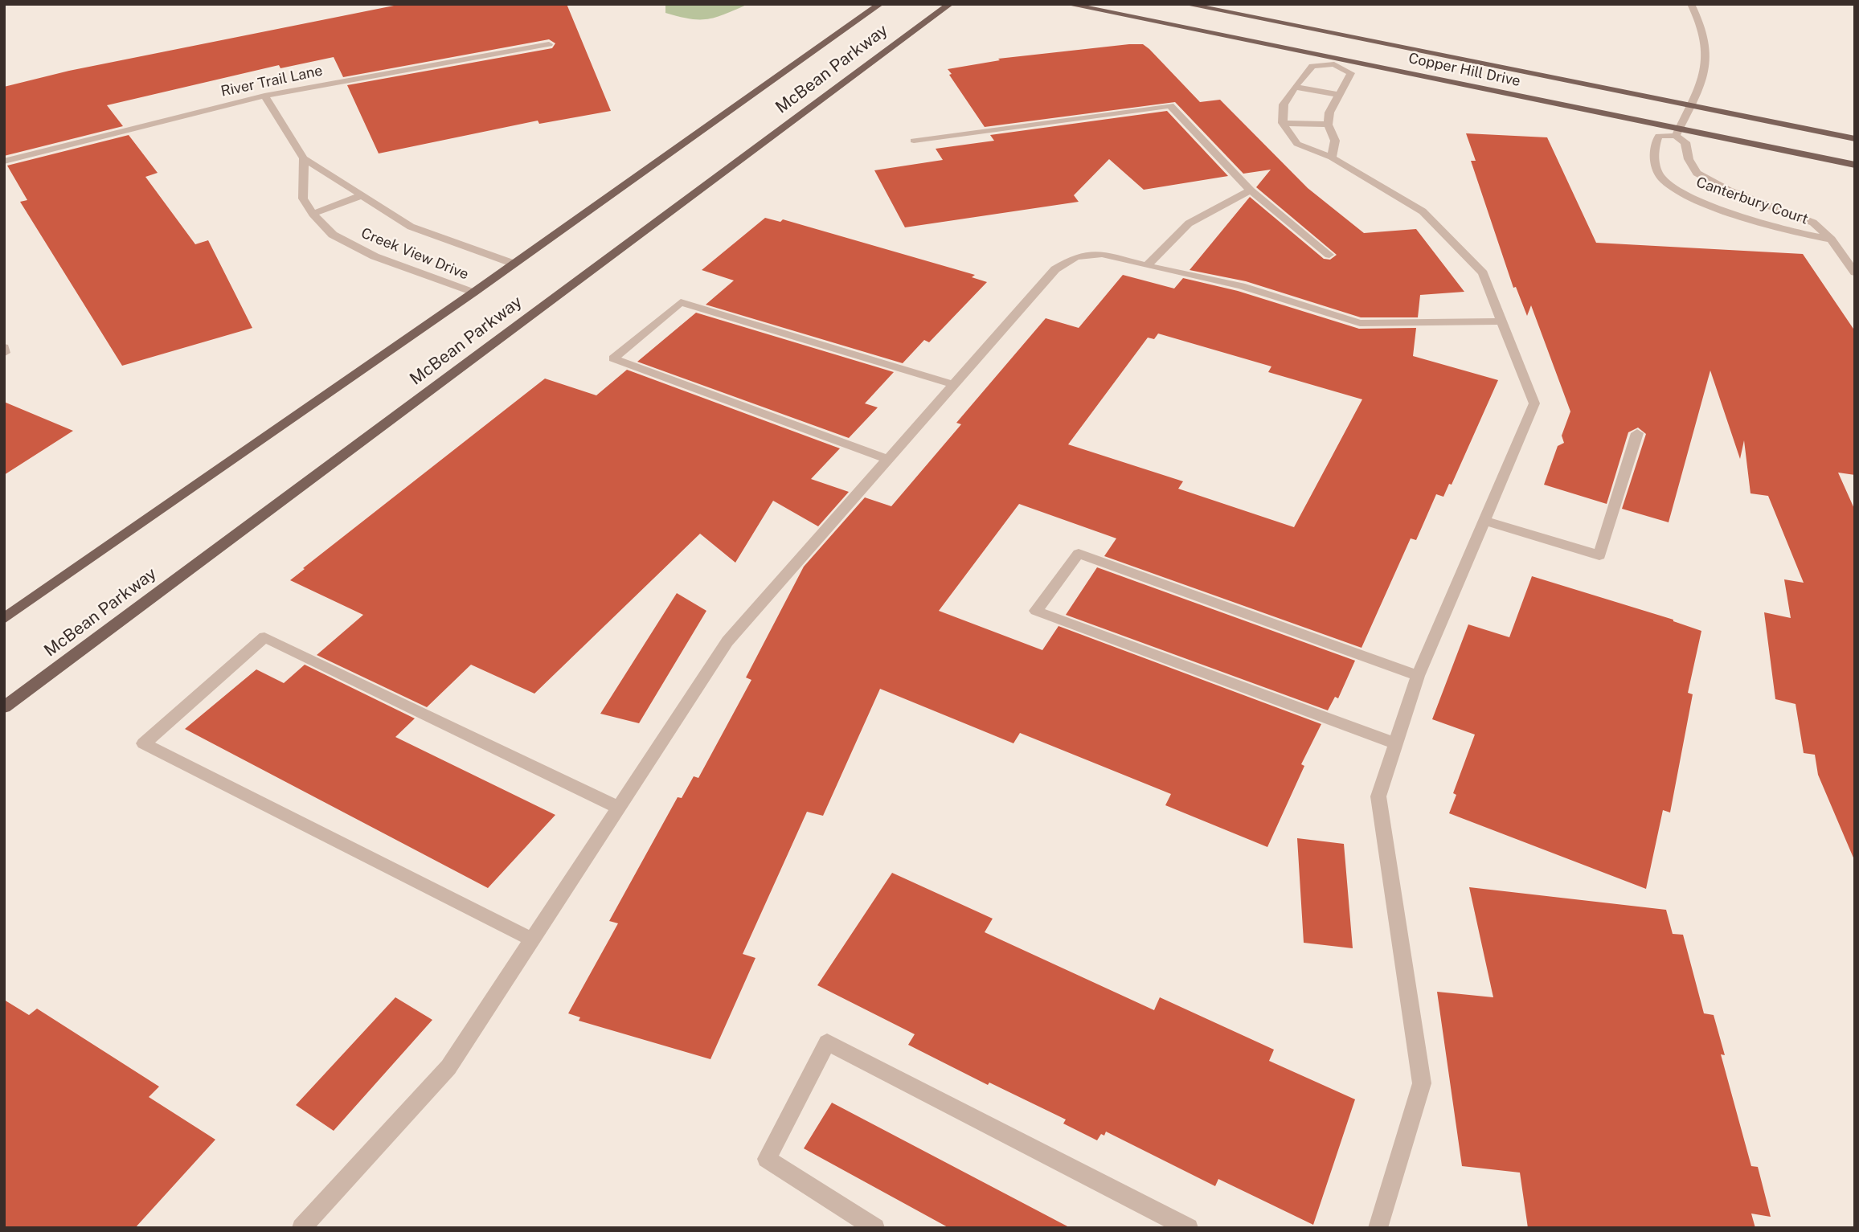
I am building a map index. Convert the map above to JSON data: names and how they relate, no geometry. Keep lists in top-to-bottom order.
{
  "streets": {
    "main road": ["McBean Parkway", "Copper Hill Drive"],
    "street": ["River Trail Lane", "Canterbury Court", "Creek View Drive"]
  },
  "crossings": [
    ["McBean Parkway", "Creek View Drive"],
    ["Copper Hill Drive", "Canterbury Court"],
    ["River Trail Lane", "Creek View Drive"]
  ]
}
